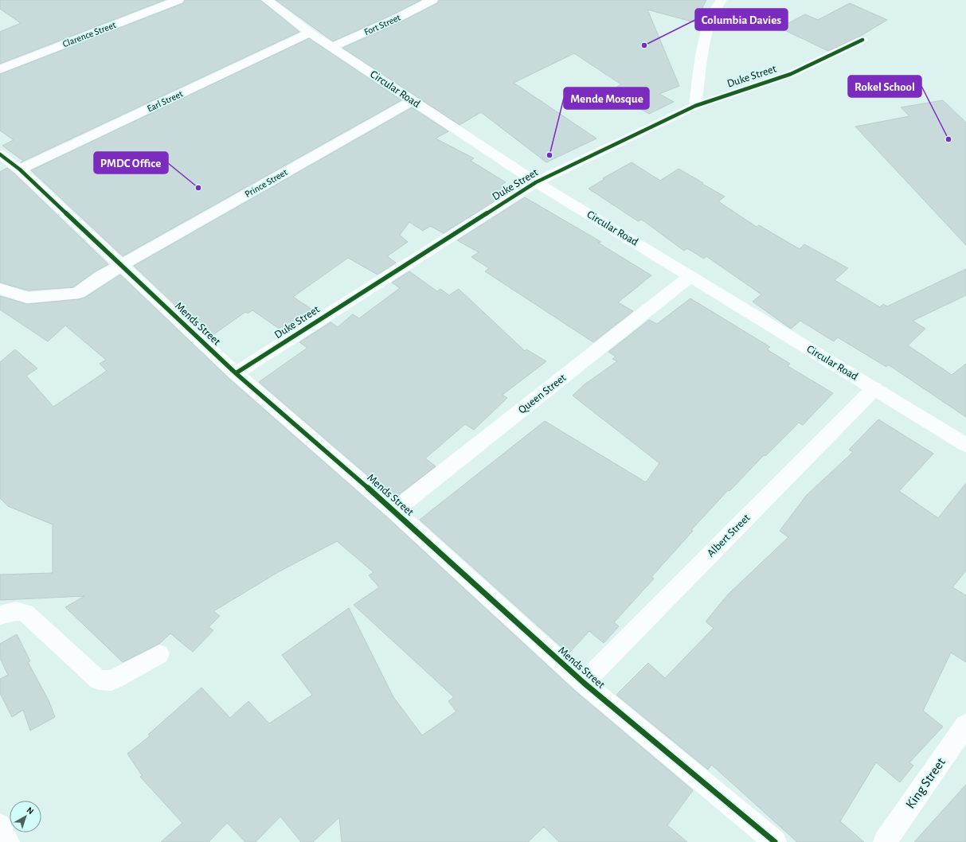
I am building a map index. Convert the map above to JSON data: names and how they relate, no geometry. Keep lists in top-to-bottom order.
{
  "streets": {
    "street": [
      "Fort Street",
      "Clarence Street",
      "Duke Street",
      "Circular Road",
      "Earl Street",
      "Prince Street",
      "Mends Street",
      "Queen Street",
      "Albert Street",
      "King Street"
    ]
  },
  "crossings": [
    ["Fort Street", "Circular Road"],
    ["Duke Street", "Circular Road"],
    ["Duke Street", "Mends Street"],
    ["Circular Road", "Earl Street"],
    ["Circular Road", "Prince Street"],
    ["Circular Road", "Queen Street"],
    ["Circular Road", "Albert Street"],
    ["Earl Street", "Mends Street"],
    ["Prince Street", "Mends Street"],
    ["Mends Street", "Queen Street"],
    ["Mends Street", "Albert Street"]
  ],
  "places": [
    "Columbia Davies",
    "Rokel School",
    "Mende Mosque",
    "PMDC Office"
  ],
  "north": "top right"
}
